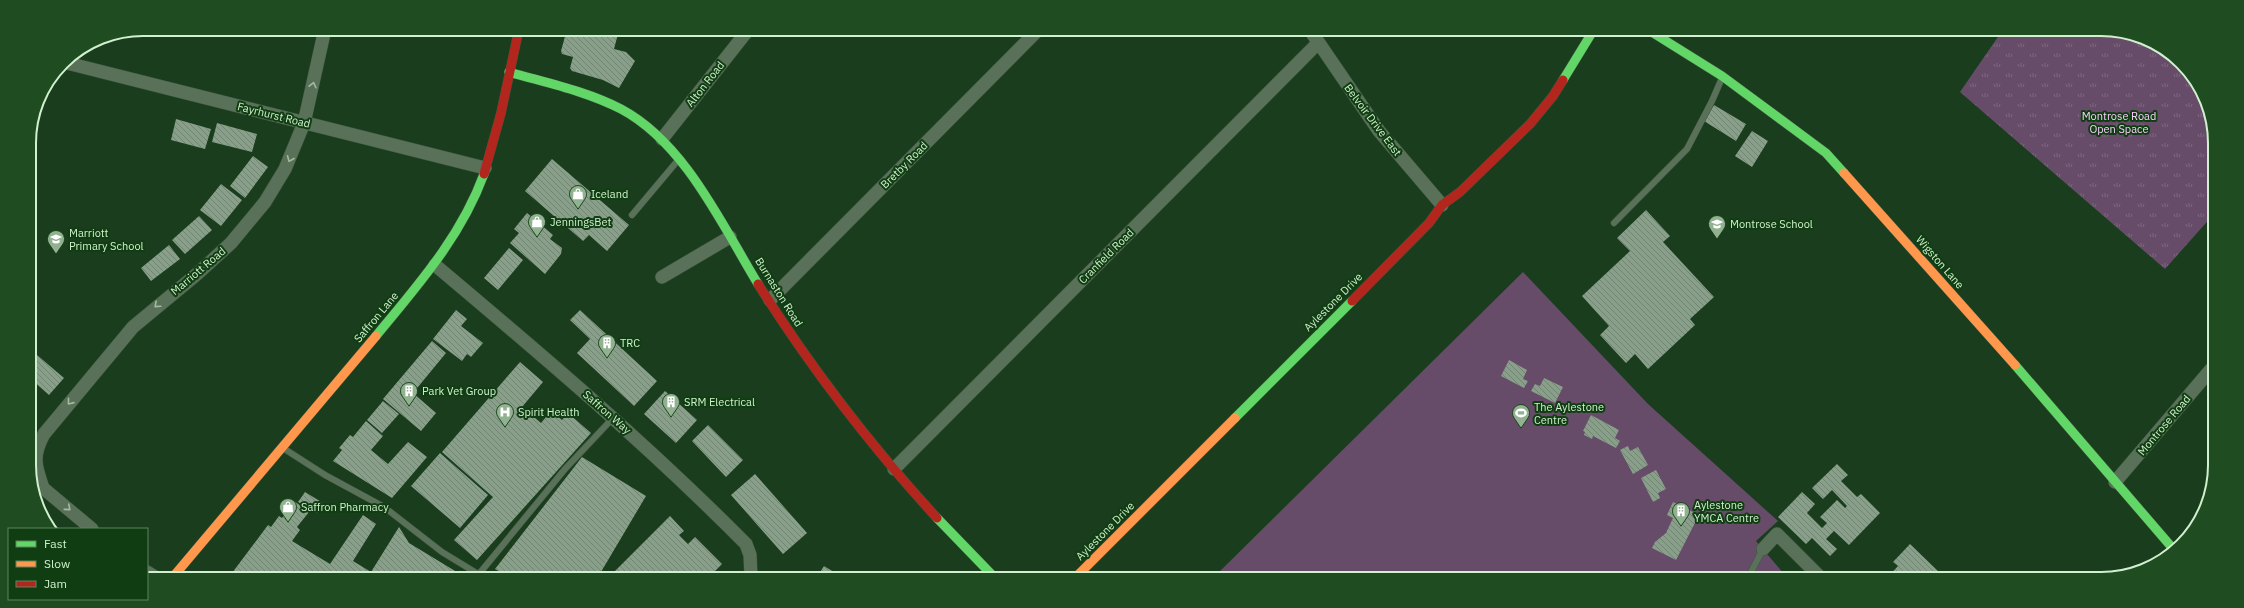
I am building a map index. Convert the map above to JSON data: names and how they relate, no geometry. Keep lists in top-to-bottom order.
{
  "streets": {
    "street": [
      "Alton Road",
      "Fayrhurst Road",
      "Belvoir Drive East",
      "Bretby Road",
      "Cranfield Road",
      "Wigston Lane",
      "Marriott Road",
      "Burnaston Road",
      "Aylestone Drive",
      "Saffron Lane",
      "Saffron Way",
      "Montrose Road"
    ]
  },
  "crossings": [
    ["Alton Road", "Burnaston Road"],
    ["Fayrhurst Road", "Marriott Road"],
    ["Fayrhurst Road", "Saffron Lane"],
    ["Belvoir Drive East", "Cranfield Road"],
    ["Belvoir Drive East", "Aylestone Drive"],
    ["Bretby Road", "Burnaston Road"],
    ["Cranfield Road", "Burnaston Road"],
    ["Wigston Lane", "Montrose Road"],
    ["Burnaston Road", "Saffron Lane"],
    ["Saffron Lane", "Saffron Way"]
  ],
  "parks": ["Montrose Road Open Space"],
  "places": {
    "shop": ["Iceland", "JenningsBet", "Saffron Pharmacy"],
    "school or university": ["Montrose School", "Marriott Primary School"],
    "building": [
      "TRC",
      "Park Vet Group",
      "SRM Electrical",
      "Aylestone YMCA Centre"
    ],
    "hospital": ["Spirit Health"],
    "sports": ["The Aylestone Centre"]
  },
  "legend": ["Fast", "Slow", "Jam"]
}
